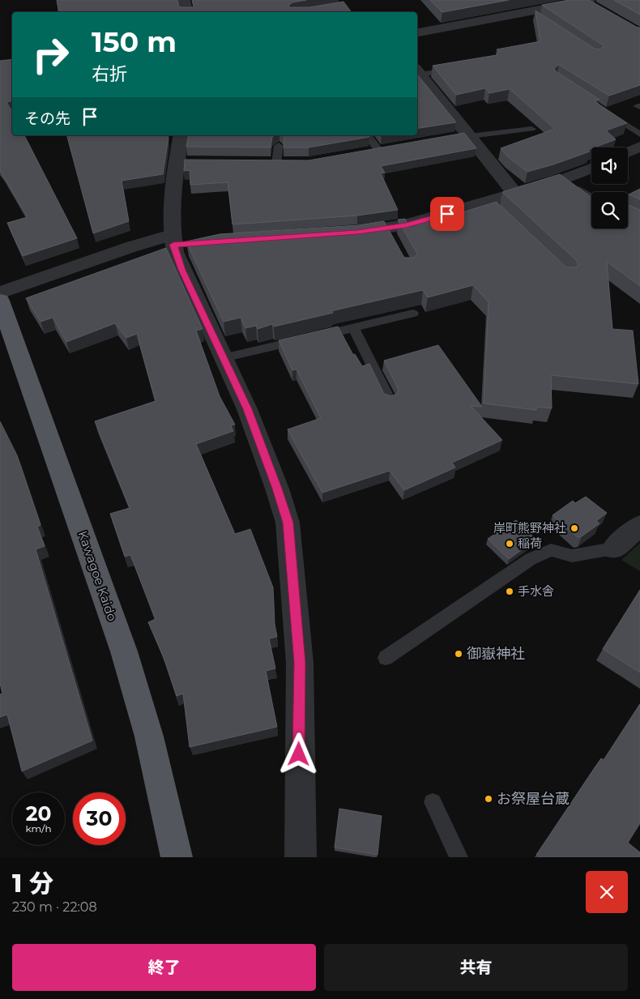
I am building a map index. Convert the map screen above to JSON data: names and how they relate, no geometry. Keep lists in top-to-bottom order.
{
  "streets": {
    "highway": ["Kawagoe Kaido"]
  },
  "places": [
    "岸町熊野神社",
    "稲荷",
    "手水舎",
    "御嶽神社",
    "お祭屋台蔵"
  ],
  "page": {
    "turn": ["150 m", "右折"],
    "then": "その先",
    "speed": "20 km/h",
    "limit": "30",
    "heading": ["1 分", "230 m · 22:08"],
    "buttons": ["終了", "共有"]
  }
}
